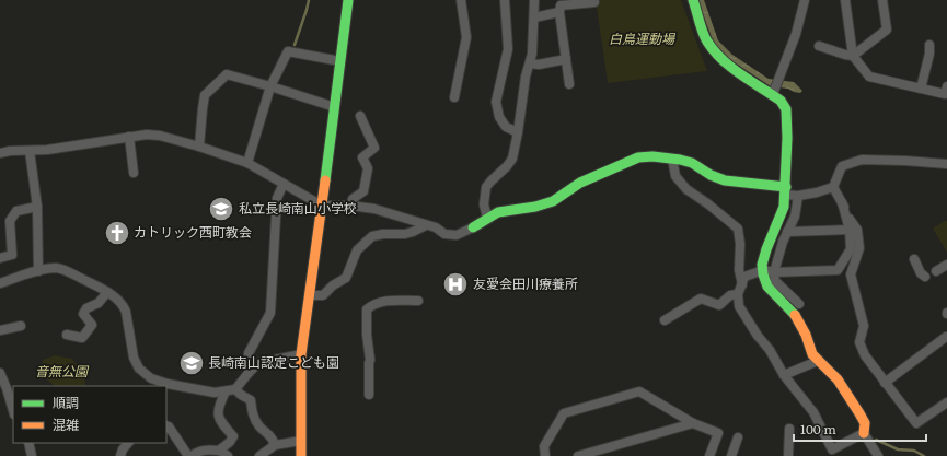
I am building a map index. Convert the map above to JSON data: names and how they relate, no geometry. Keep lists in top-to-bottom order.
{
  "parks": ["白鳥運動場", "音無公園"],
  "places": {
    "school or university": ["私立長崎南山小学校", "長崎南山認定こども園"],
    "church": ["カトリック西町教会"],
    "hospital": ["友愛会田川療養所"]
  },
  "legend": ["順調", "混雑"],
  "scale_bar": "100 m"
}
